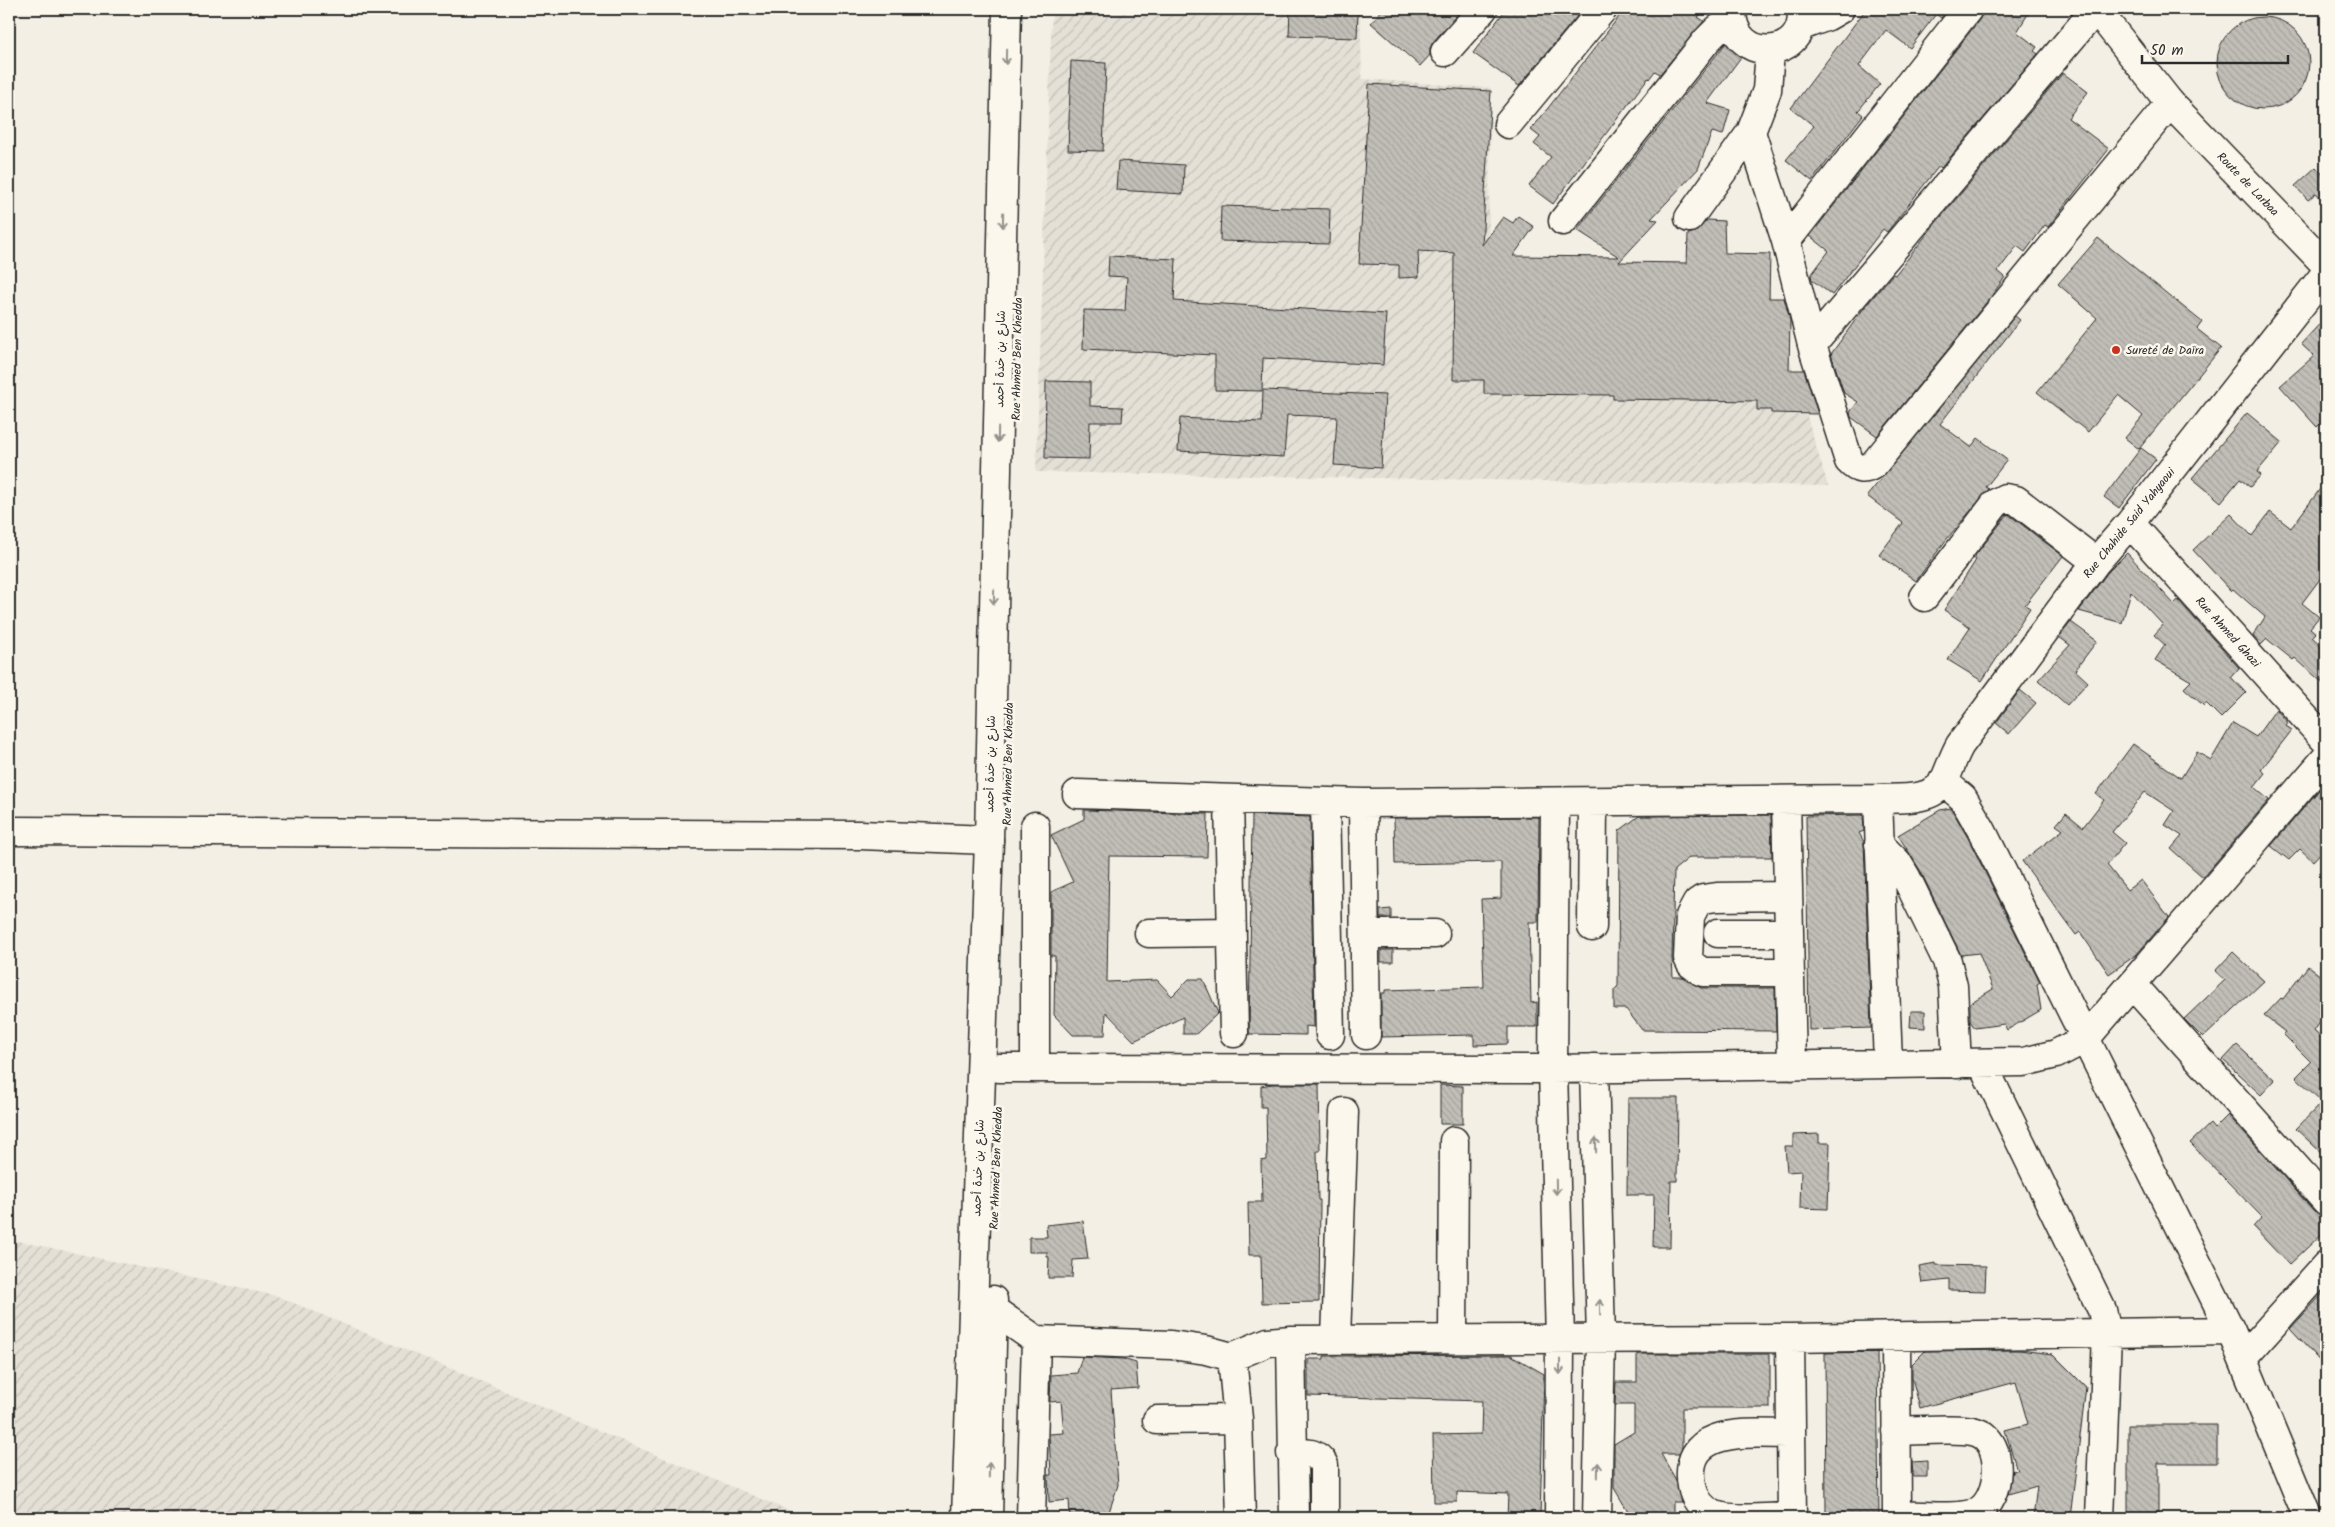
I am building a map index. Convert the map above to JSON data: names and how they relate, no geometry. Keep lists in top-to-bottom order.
{
  "streets": {
    "street": [
      "Route de Larbaa",
      "شارع بن خدة أحمد",
      "Rue Ahmed Ben Khedda",
      "Rue Chahide Said Yahyaoui",
      "Rue Ahmed Ghazi"
    ]
  },
  "crossings": [
    ["Rue Chahide Said Yahyaoui", "Rue Ahmed Ghazi"]
  ],
  "one_way": ["شارع بن خدة أحمد"],
  "places": ["Sureté de Daïra"],
  "scale_bar": "50 m"
}
